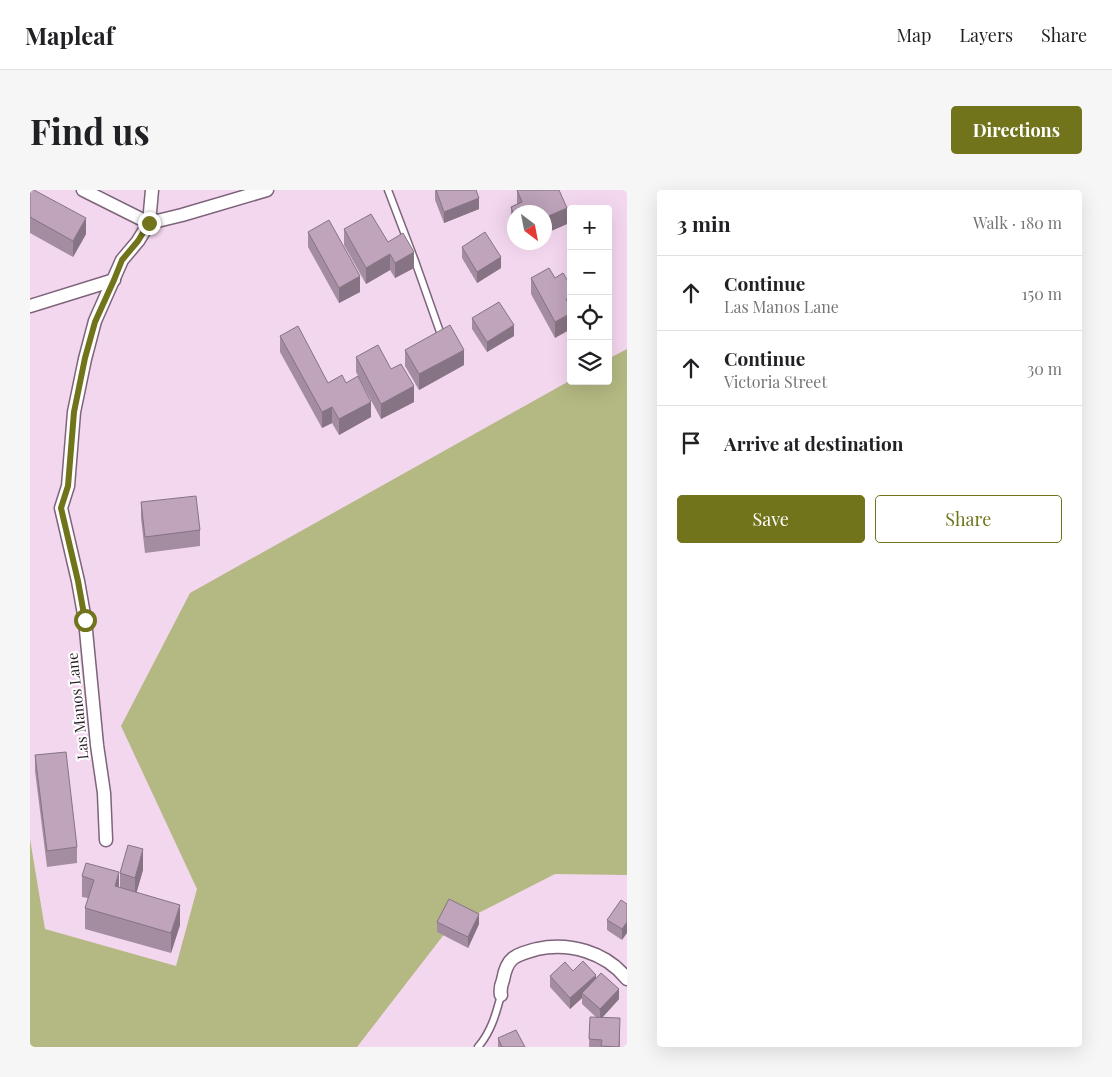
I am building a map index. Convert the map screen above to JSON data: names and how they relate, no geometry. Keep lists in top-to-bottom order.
{
  "streets": {
    "street": ["Las Manos Lane"]
  },
  "north": "bottom right",
  "page": {
    "header": "Mapleaf",
    "nav": ["Map", "Layers", "Share"],
    "buttons": [
      "Directions",
      ["Save", "Share"]
    ],
    "title": "Find us",
    "heading": ["3 min", "Walk · 180 m"],
    "map_buttons": ["+", "−"],
    "list": [
      ["Continue", "Las Manos Lane", "150 m"],
      ["Continue", "Victoria Street", "30 m"],
      "Arrive at destination"
    ]
  }
}
